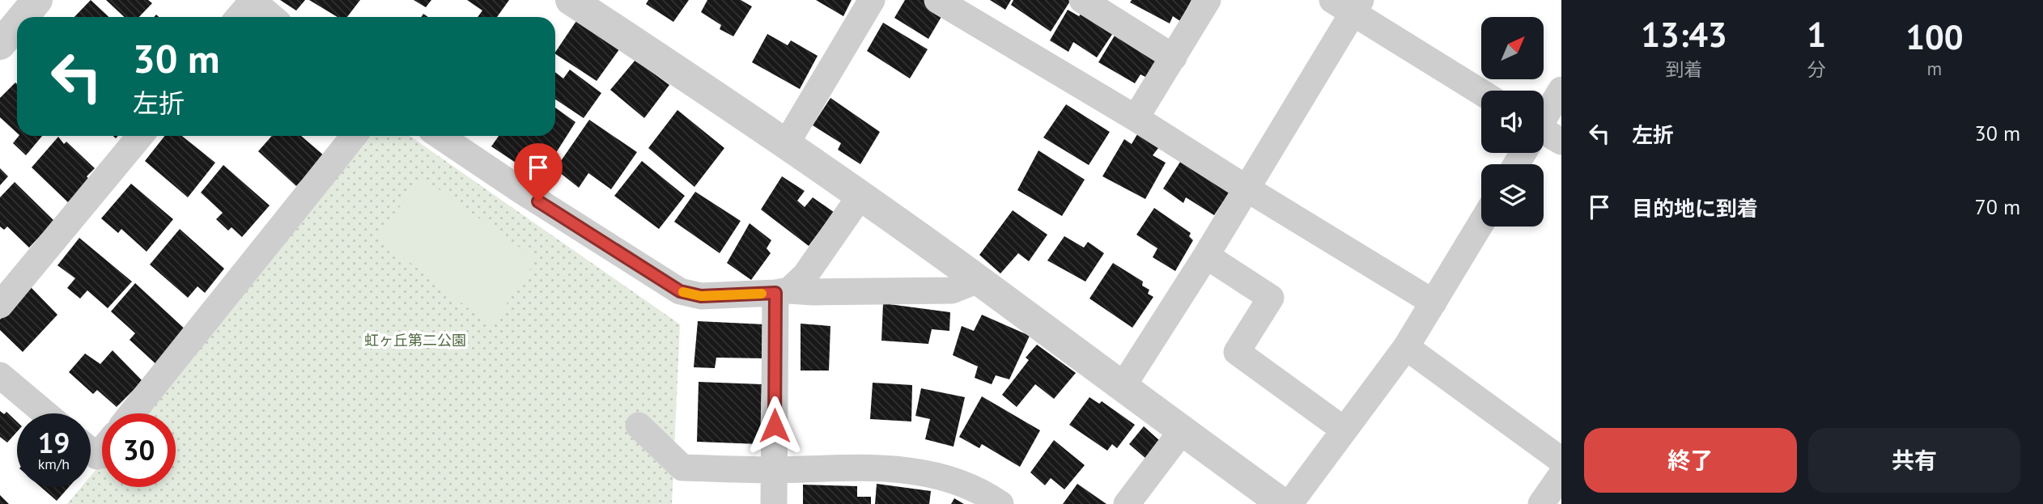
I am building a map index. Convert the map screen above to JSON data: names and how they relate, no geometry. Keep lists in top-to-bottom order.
{
  "parks": ["虹ヶ丘第二公園"],
  "north": "top right",
  "page": {
    "eta": [
      "13:43",
      "到着",
      "1",
      "分",
      "100",
      "m"
    ],
    "turn": ["30 m", "左折"],
    "list": [
      {
        "name": "左折",
        "value": "30 m"
      },
      {
        "name": "目的地に到着",
        "value": "70 m"
      }
    ],
    "speed": "19 km/h",
    "limit": "30",
    "buttons": ["終了", "共有"]
  }
}
